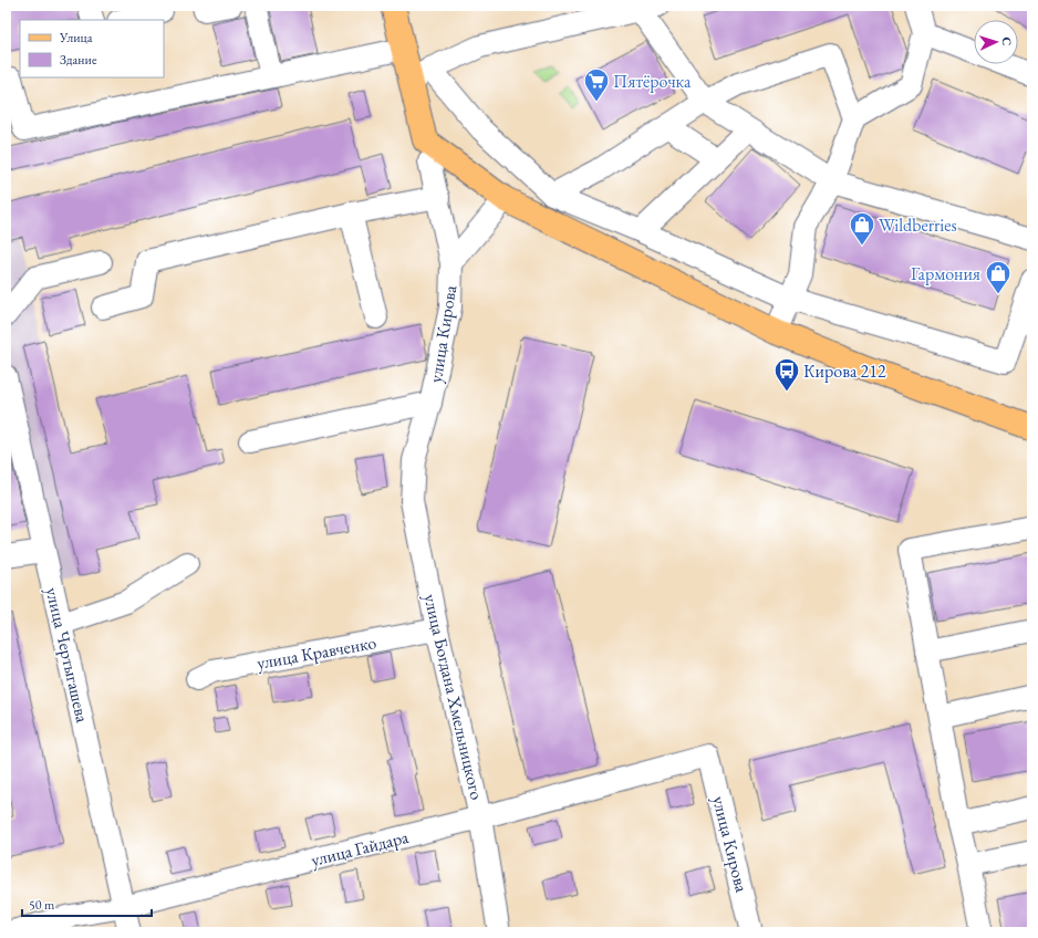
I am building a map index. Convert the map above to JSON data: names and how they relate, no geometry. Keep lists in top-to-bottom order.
{
  "streets": {
    "street": [
      "улица Кирова",
      "улица Кравченко",
      "улица Чертыгашева",
      "улица Богдана Хмельницкого",
      "улица Гайдара"
    ]
  },
  "crossings": [
    ["улица Кирова", "улица Богдана Хмельницкого"],
    ["улица Кирова", "улица Гайдара"],
    ["улица Кравченко", "улица Богдана Хмельницкого"],
    ["улица Чертыгашева", "улица Гайдара"],
    ["улица Богдана Хмельницкого", "улица Гайдара"]
  ],
  "places": {
    "supermarket": ["Пятёрочка"],
    "shop": ["Wildberries", "Гармония"],
    "bus stop": ["Кирова 212"]
  },
  "legend": ["Улица", "Здание"],
  "scale_bar": "50 m",
  "north": "right"
}
